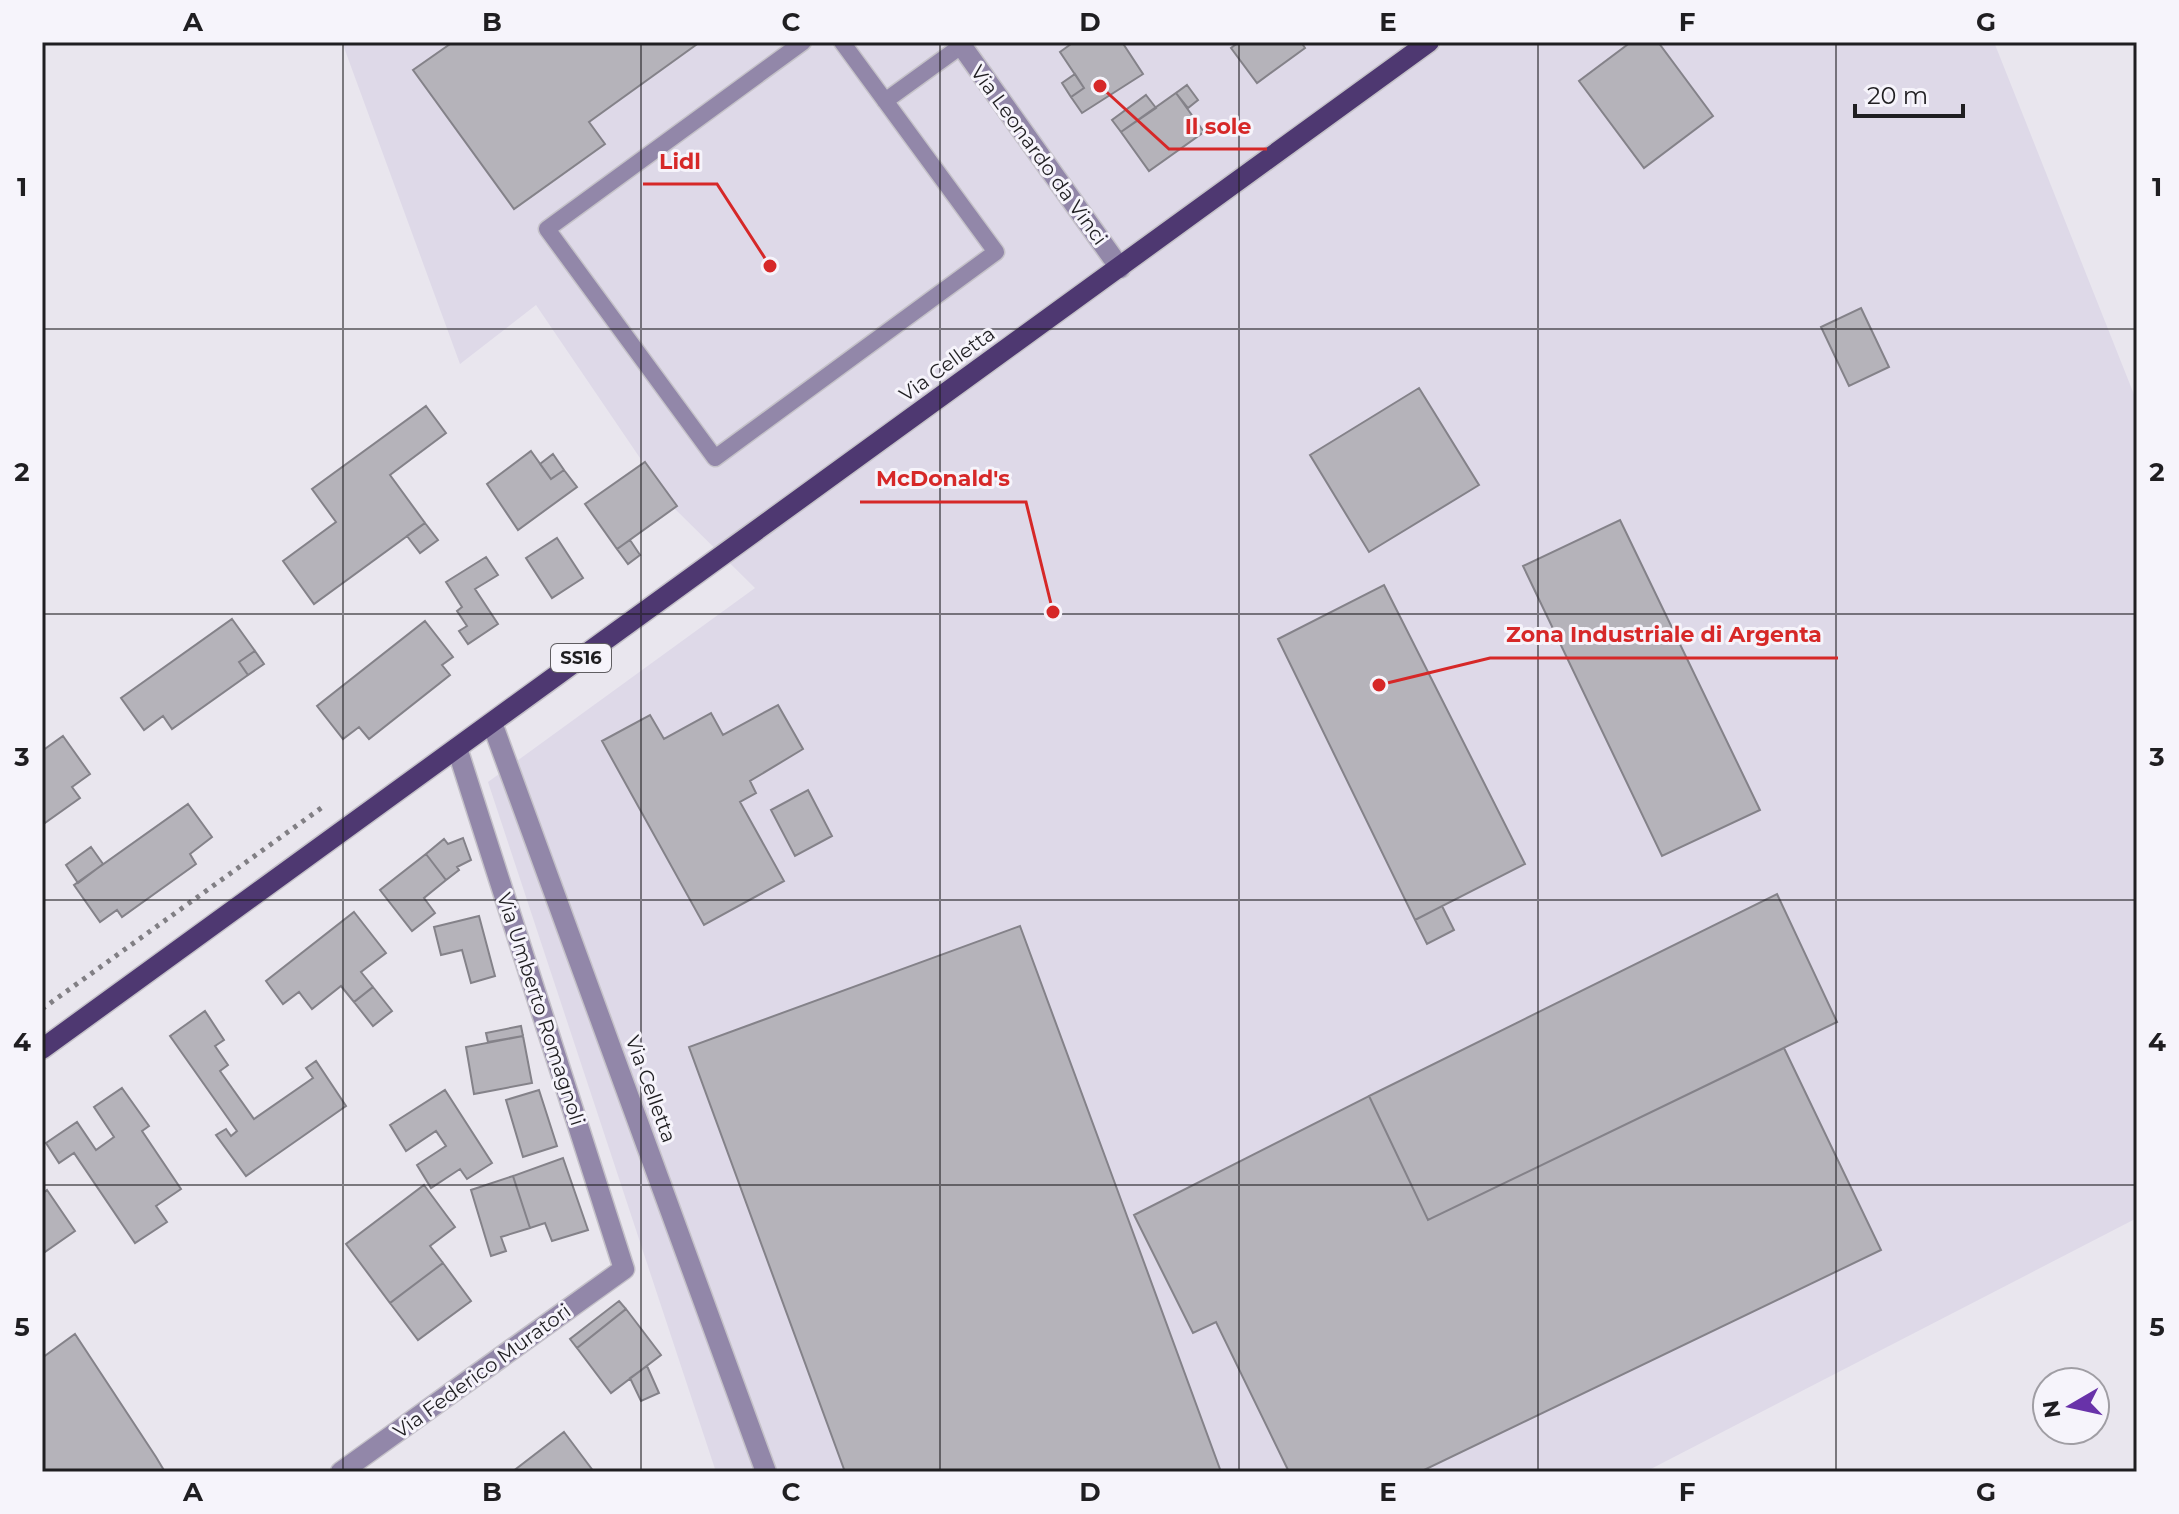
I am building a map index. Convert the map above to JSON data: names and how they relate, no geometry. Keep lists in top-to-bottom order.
{
  "streets": {
    "main road": ["Via Celletta", "SS16"],
    "street": ["Via Leonardo da Vinci", "Via Umberto Romagnoli", "Via Federico Muratori"]
  },
  "crossings": [
    ["Via Leonardo da Vinci", "Via Celletta"],
    ["Via Celletta", "Via Umberto Romagnoli"],
    ["Via Umberto Romagnoli", "Via Federico Muratori"]
  ],
  "places": [
    "Il sole",
    "Lidl",
    "McDonald's",
    "Zona Industriale di Argenta"
  ],
  "scale_bar": "20 m",
  "north": "left",
  "grid": {
    "columns": [
      "A",
      "B",
      "C",
      "D",
      "E",
      "F",
      "G"
    ],
    "rows": [
      "1",
      "2",
      "3",
      "4",
      "5"
    ]
  }
}
